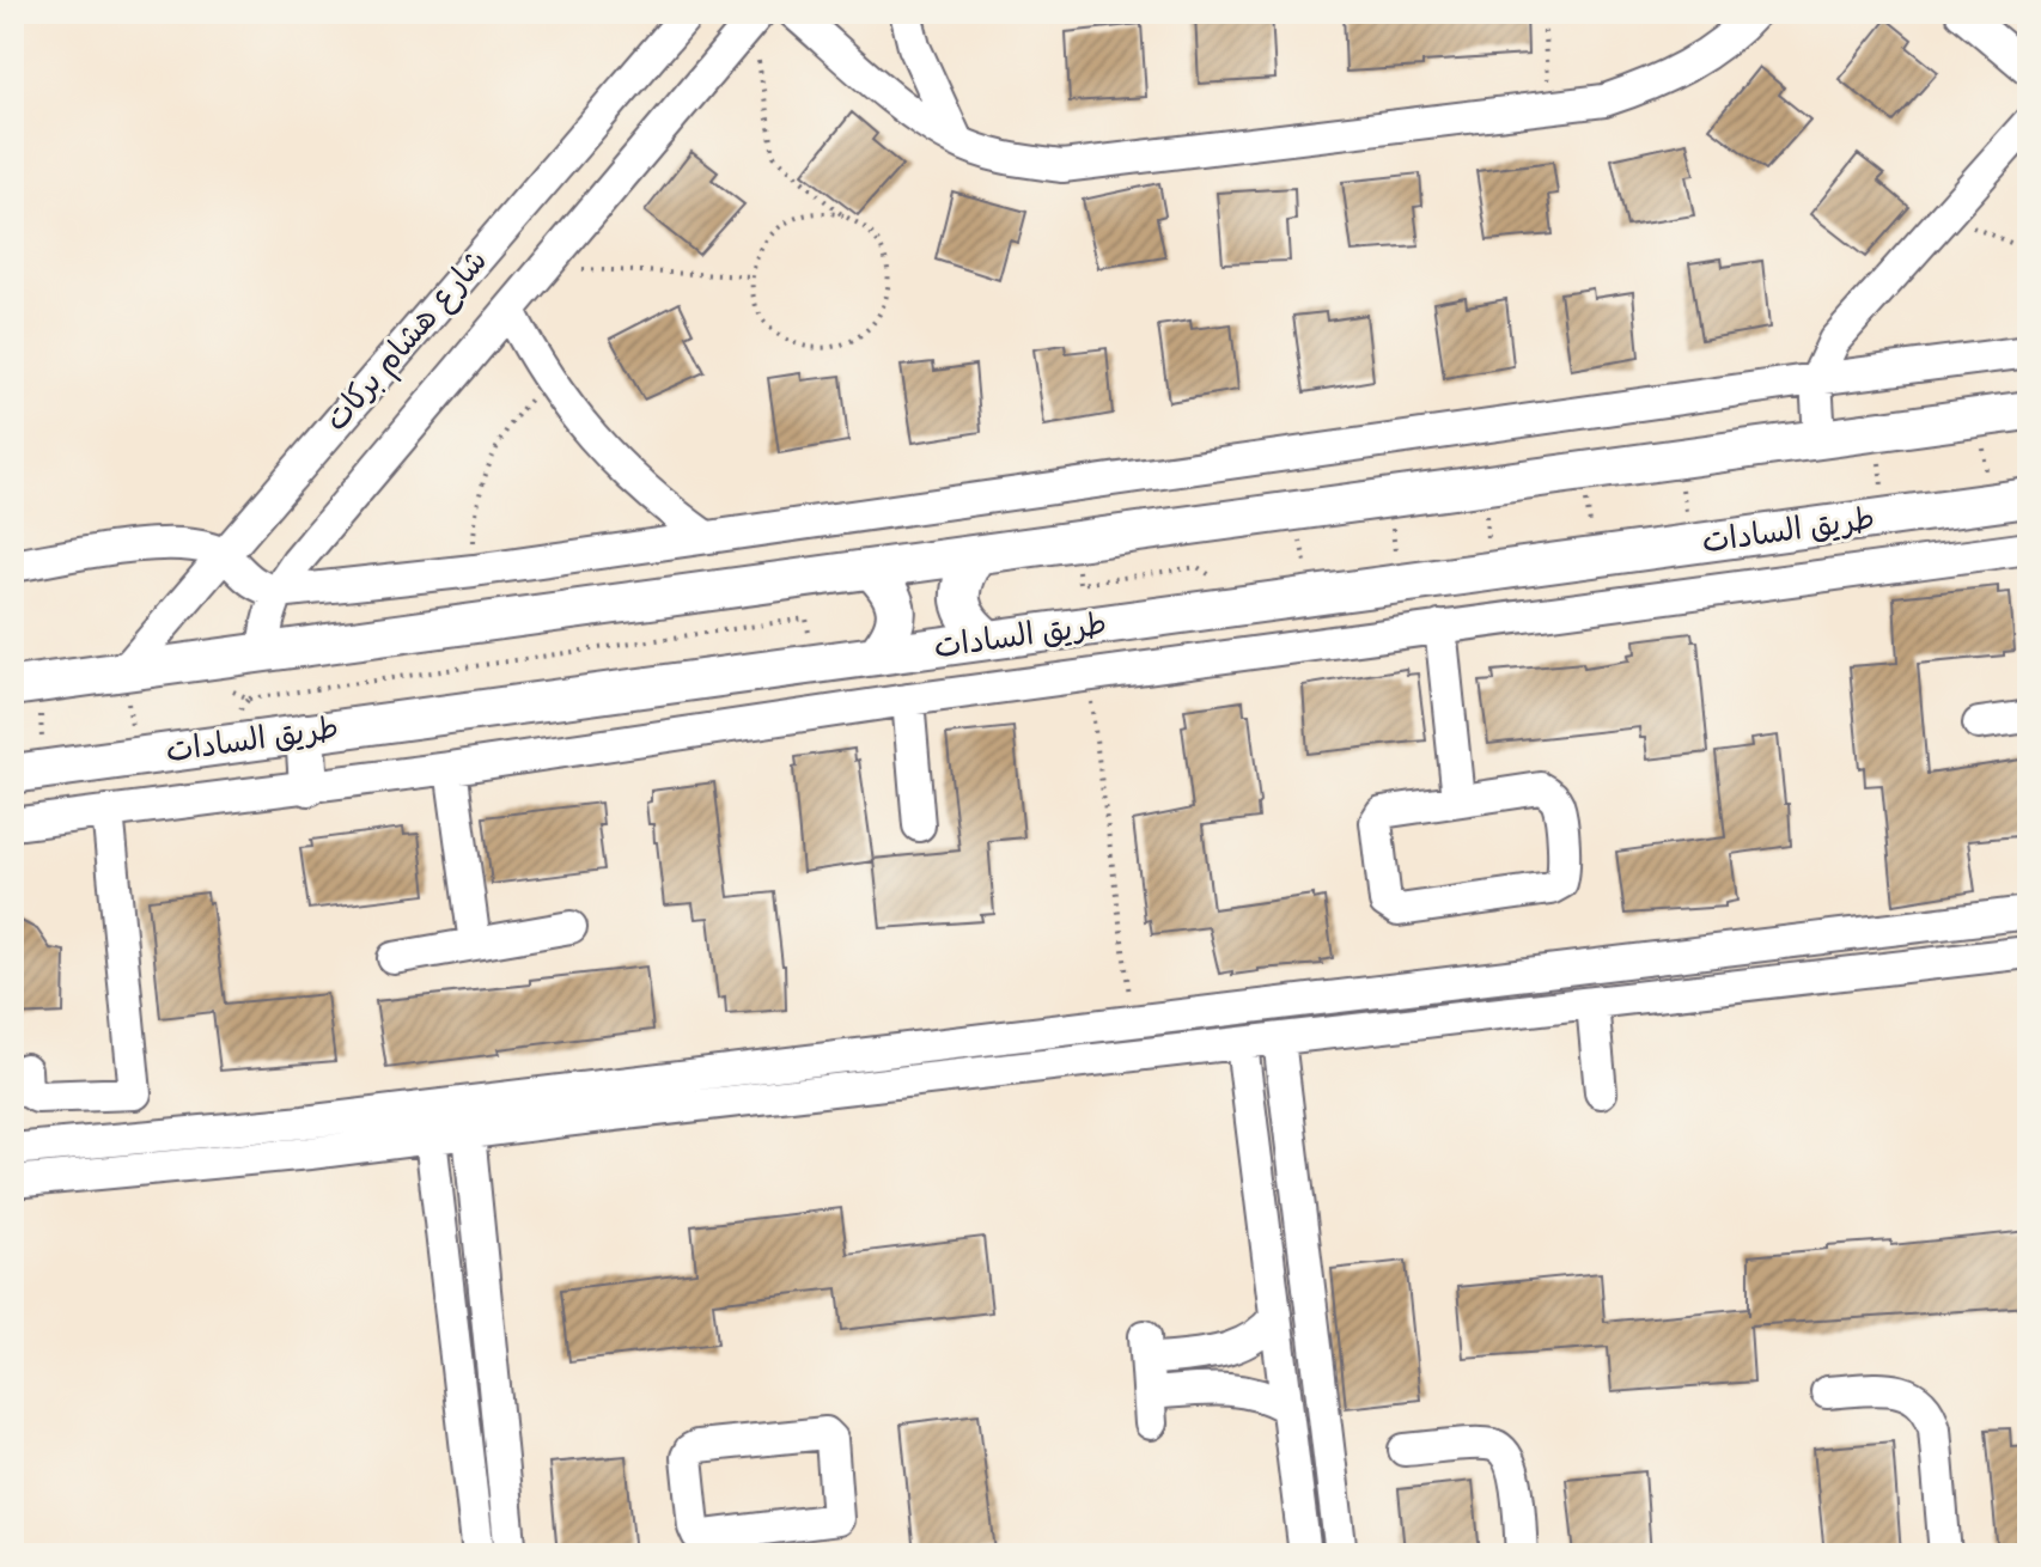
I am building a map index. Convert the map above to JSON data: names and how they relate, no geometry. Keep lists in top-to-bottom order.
{
  "streets": {
    "main road": ["طريق السادات"],
    "street": ["شارع هشام بركات"]
  }
}
